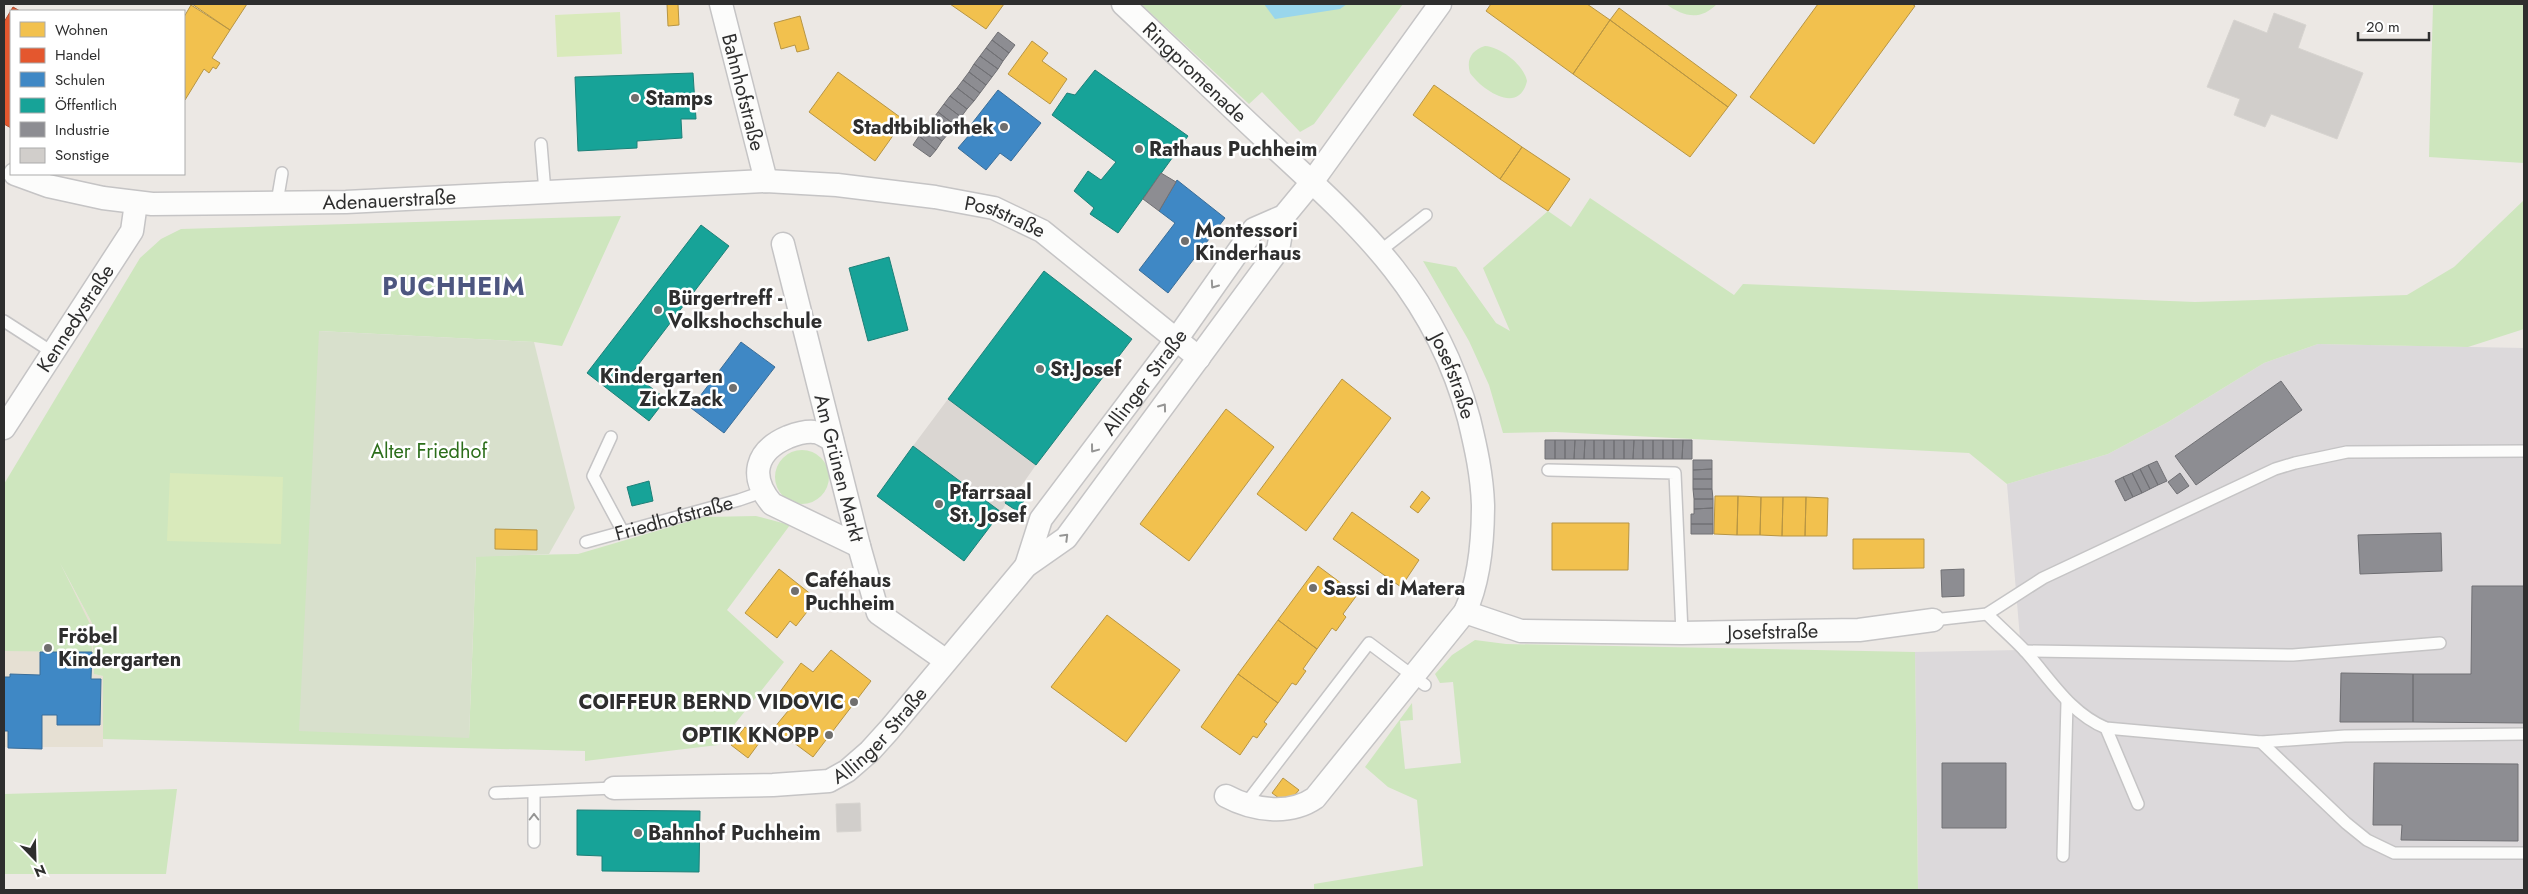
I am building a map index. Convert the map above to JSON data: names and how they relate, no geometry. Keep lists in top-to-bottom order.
{
  "streets": {
    "street": [
      "Ringpromenade",
      "Bahnhofstraße",
      "Adenauerstraße",
      "Poststraße",
      "Kennedystraße",
      "Josefstraße",
      "Allinger Straße",
      "Am Grünen Markt"
    ],
    "lane": ["Friedhofstraße"]
  },
  "crossings": [
    ["Ringpromenade", "Josefstraße"],
    ["Ringpromenade", "Allinger Straße"],
    ["Bahnhofstraße", "Adenauerstraße"],
    ["Bahnhofstraße", "Poststraße"],
    ["Adenauerstraße", "Poststraße"],
    ["Adenauerstraße", "Kennedystraße"],
    ["Poststraße", "Allinger Straße"],
    ["Josefstraße", "Allinger Straße"],
    ["Allinger Straße", "Am Grünen Markt"]
  ],
  "districts": ["PUCHHEIM"],
  "parks": ["Alter Friedhof"],
  "places": [
    "Stamps",
    "Stadtbibliothek",
    "Rathaus Puchheim",
    "Montessori Kinderhaus",
    "Bürgertreff - Volkshochschule",
    "St.Josef",
    "Kindergarten ZickZack",
    "Pfarrsaal St. Josef",
    "Sassi di Matera",
    "Caféhaus Puchheim",
    "Fröbel Kindergarten",
    "COIFFEUR BERND VIDOVIC",
    "OPTIK KNOPP",
    "Bahnhof Puchheim"
  ],
  "legend": [
    "Wohnen",
    "Handel",
    "Schulen",
    "Öffentlich",
    "Industrie",
    "Sonstige"
  ],
  "scale_bar": "20 m",
  "north": "bottom right"
}
